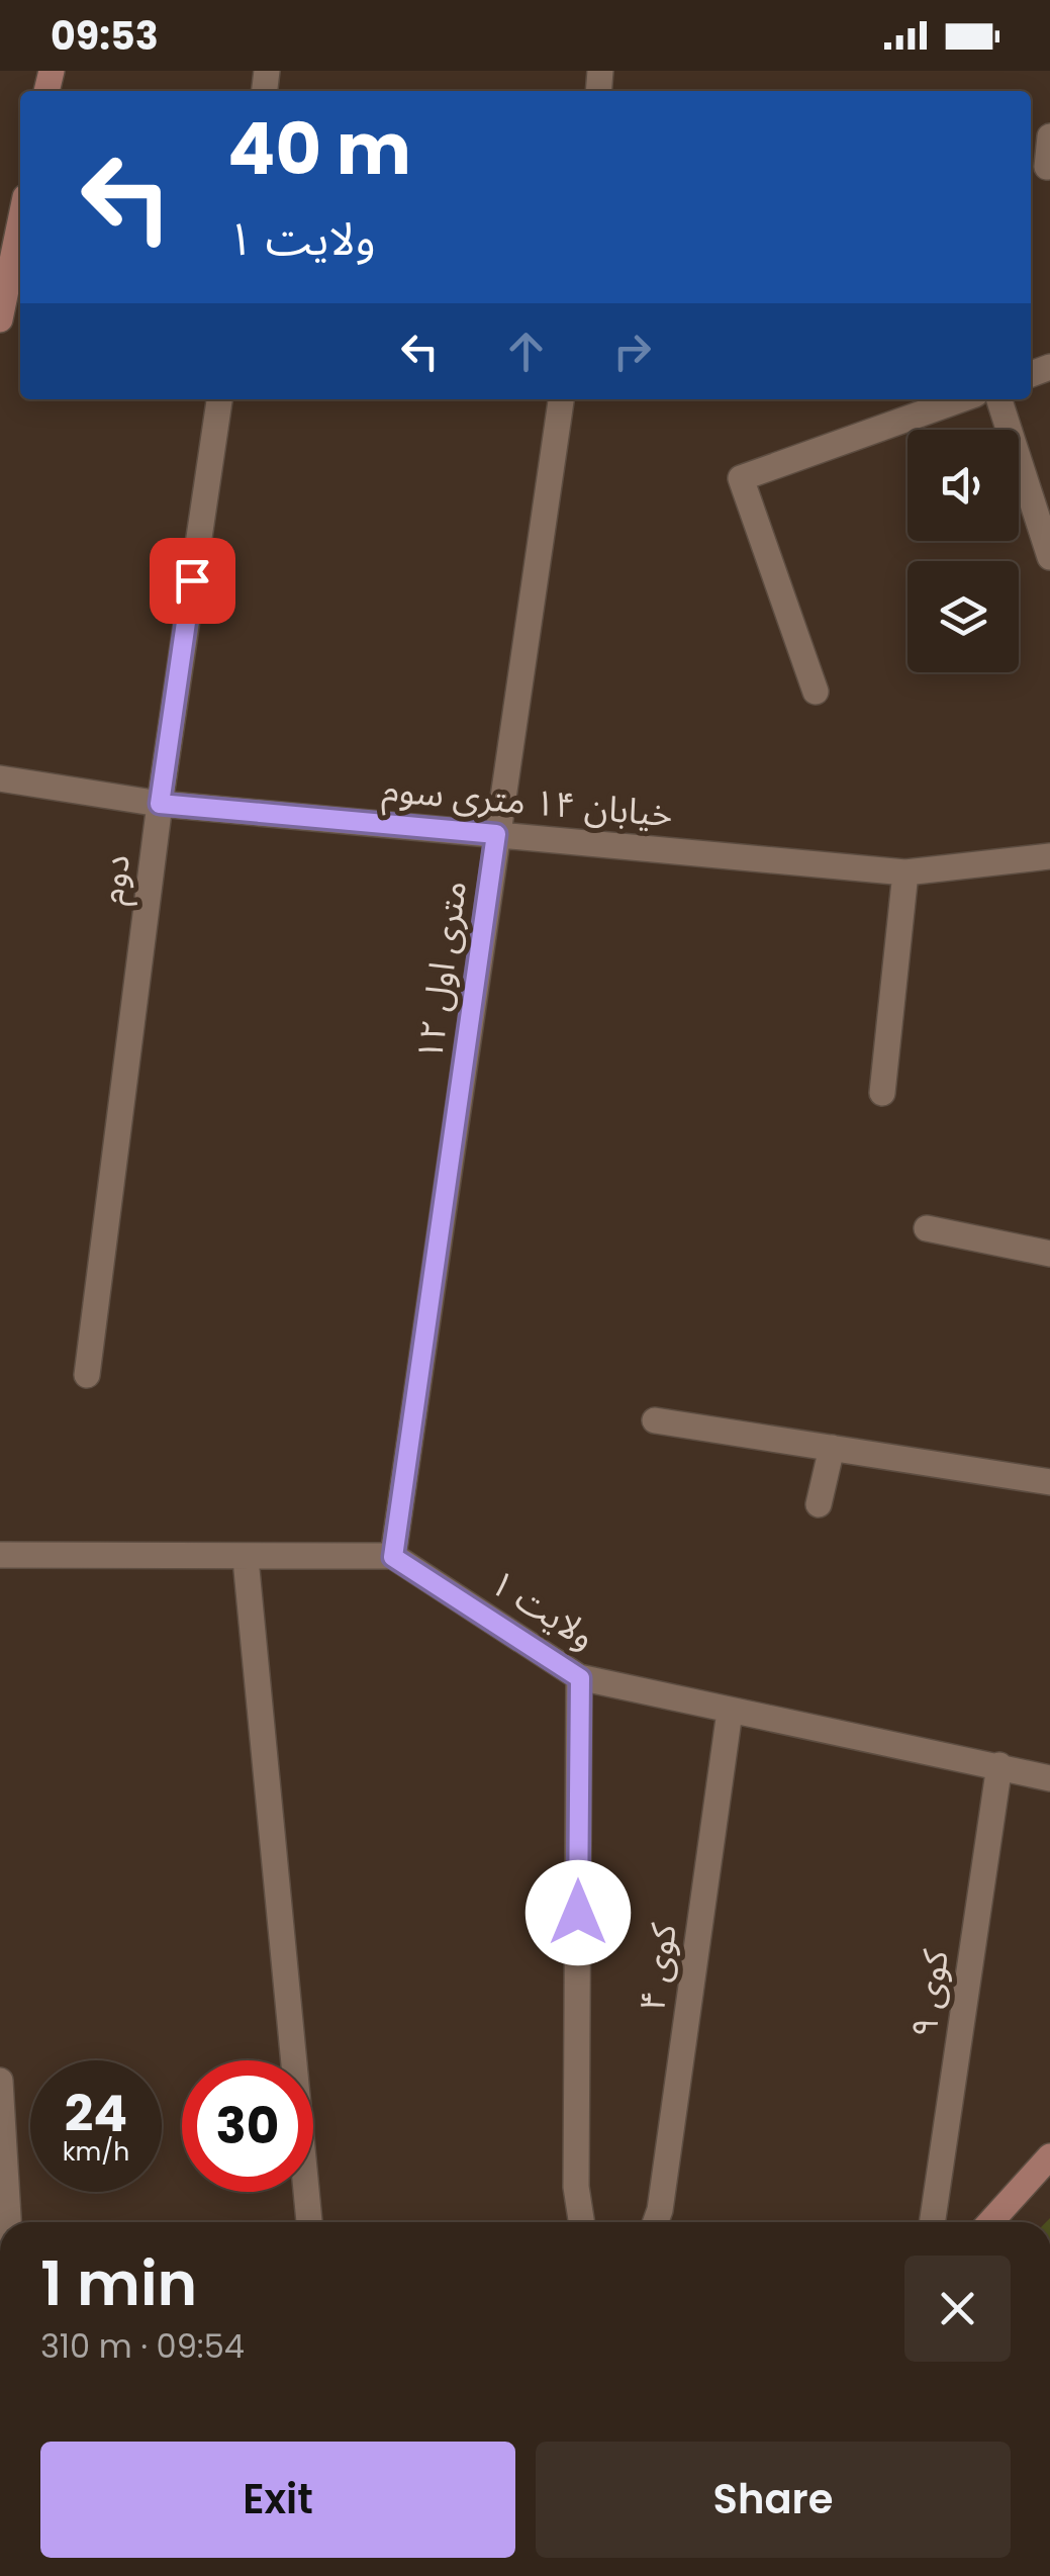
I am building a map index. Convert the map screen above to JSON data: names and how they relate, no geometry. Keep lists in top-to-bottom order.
{
  "streets": {
    "street": [
      "خیابان ۱۴ متری سوم",
      "دوم",
      "۱۲ متری اول",
      "ولایت ۱",
      "کوی ۴",
      "کوی ۹"
    ]
  },
  "crossings": [
    ["خیابان ۱۴ متری سوم", "دوم"],
    ["خیابان ۱۴ متری سوم", "۱۲ متری اول"],
    ["۱۲ متری اول", "ولایت ۱"],
    ["ولایت ۱", "کوی ۴"],
    ["ولایت ۱", "کوی ۹"]
  ],
  "page": {
    "status": "09:53",
    "turn": ["40 m", "ولایت ۱"],
    "speed": "24 km/h",
    "limit": "30",
    "heading": ["1 min", "310 m · 09:54"],
    "buttons": ["Exit", "Share"]
  }
}
